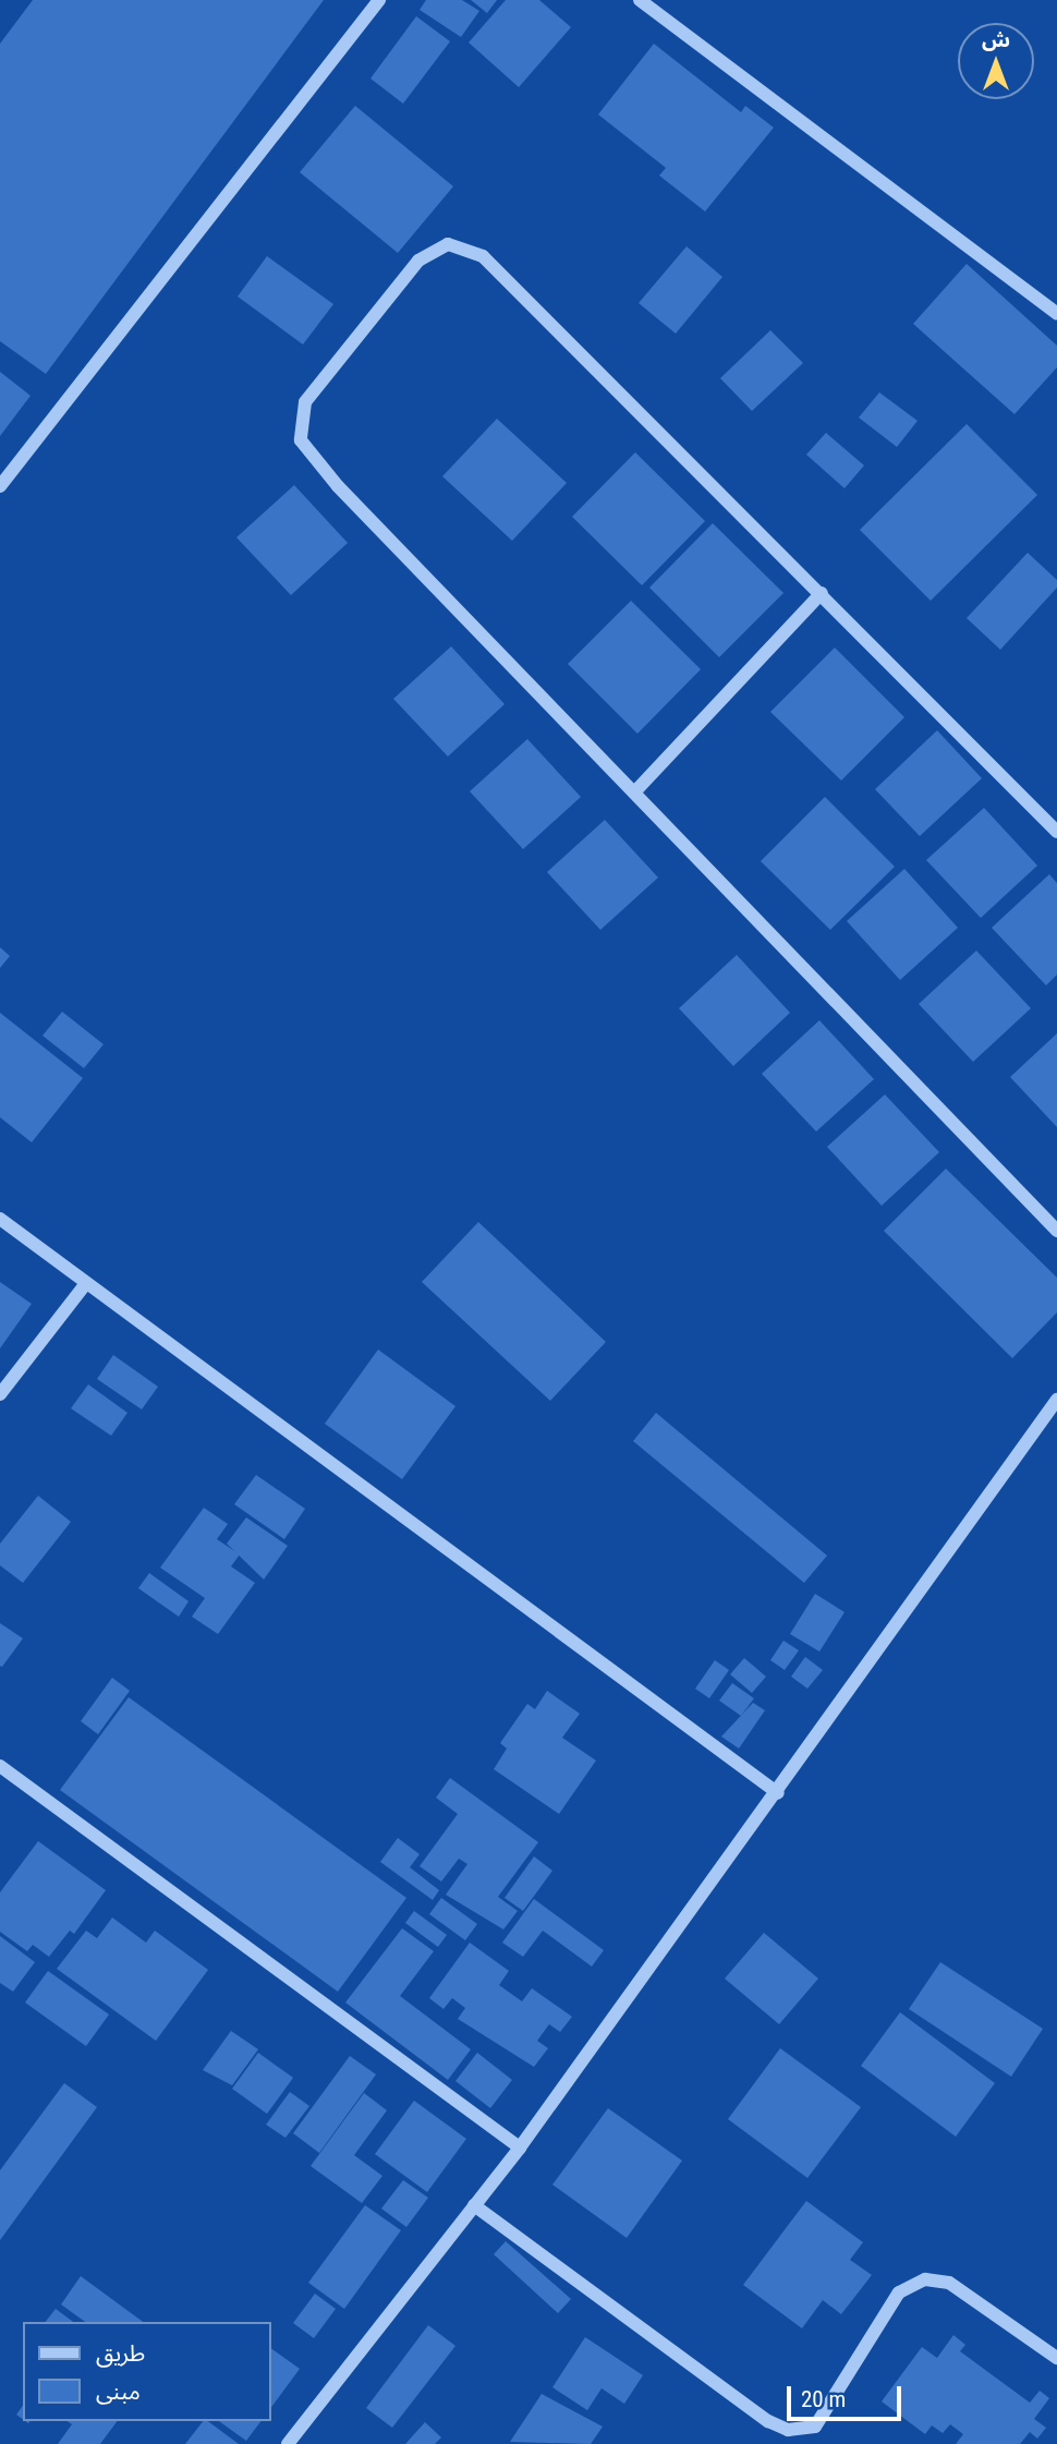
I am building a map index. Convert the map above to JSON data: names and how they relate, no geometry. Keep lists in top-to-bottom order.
{
  "legend": ["طريق", "مبنى"],
  "scale_bar": "20 m",
  "north": "top"
}
